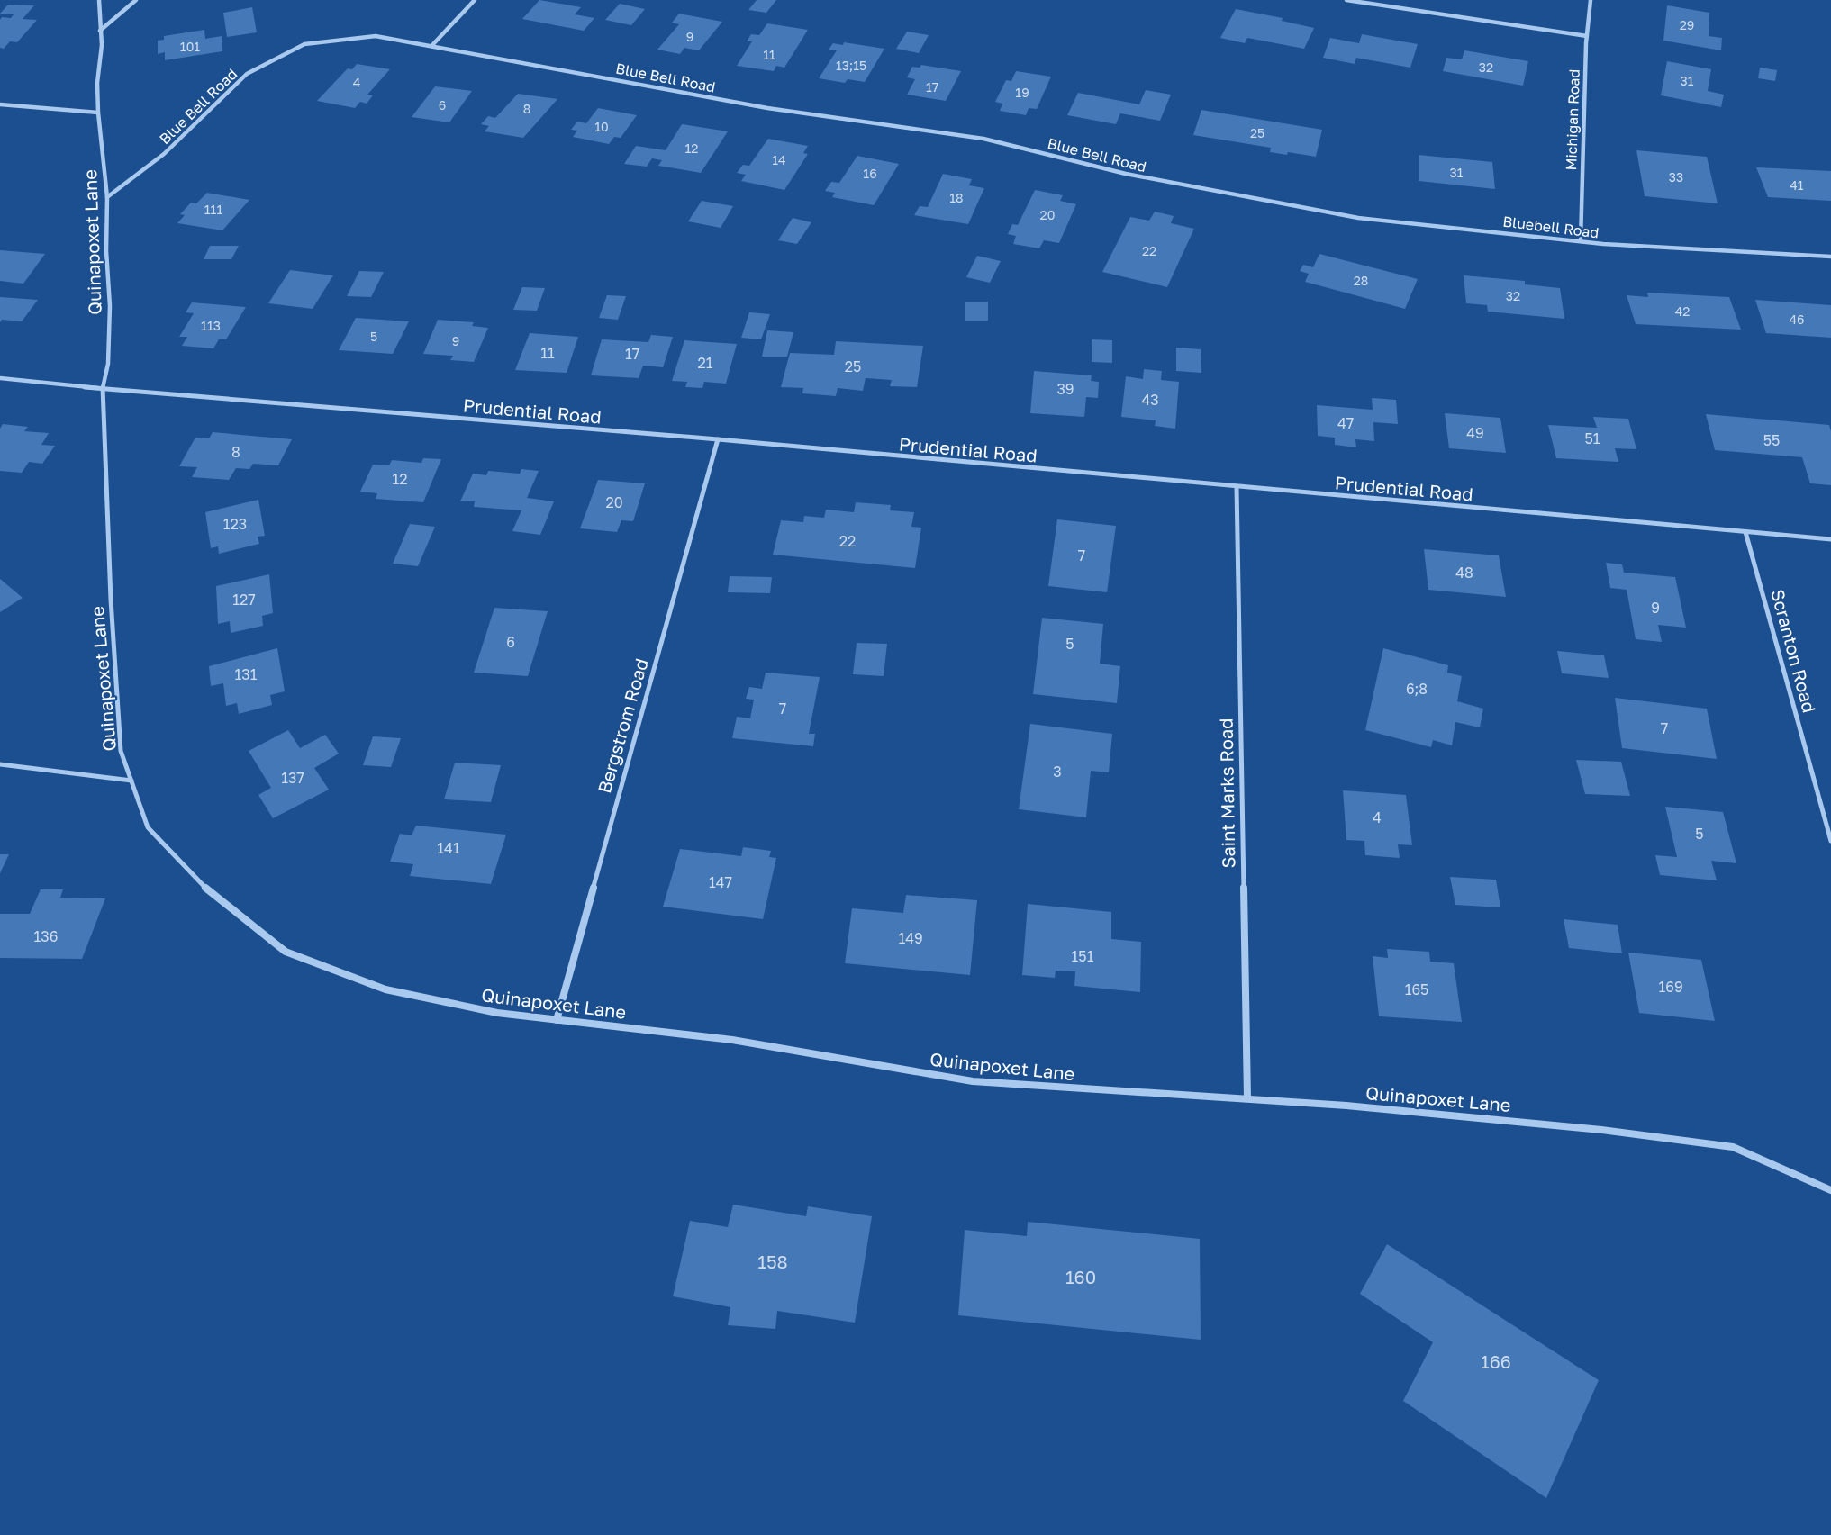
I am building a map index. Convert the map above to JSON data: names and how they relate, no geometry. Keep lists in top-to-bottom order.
{
  "streets": {
    "street": [
      "Blue Bell Road",
      "Michigan Road",
      "Bluebell Road",
      "Quinapoxet Lane",
      "Prudential Road",
      "Scranton Road",
      "Bergstrom Road",
      "Saint Marks Road"
    ]
  },
  "crossings": [
    ["Blue Bell Road", "Bluebell Road"],
    ["Blue Bell Road", "Quinapoxet Lane"],
    ["Michigan Road", "Bluebell Road"],
    ["Quinapoxet Lane", "Prudential Road"],
    ["Quinapoxet Lane", "Bergstrom Road"],
    ["Quinapoxet Lane", "Saint Marks Road"],
    ["Prudential Road", "Scranton Road"],
    ["Prudential Road", "Bergstrom Road"],
    ["Prudential Road", "Saint Marks Road"]
  ],
  "house_numbers": [
    "29",
    "9",
    "101",
    "11",
    "13;15",
    "32",
    "31",
    "4",
    "17",
    "19",
    "6",
    "8",
    "10",
    "25",
    "12",
    "14",
    "31",
    "16",
    "33",
    "41",
    "18",
    "111",
    "20",
    "22",
    "28",
    "32",
    "42",
    "46",
    "113",
    "5",
    "9",
    "11",
    "17",
    "21",
    "25",
    "39",
    "43",
    "47",
    "49",
    "51",
    "55",
    "8",
    "12",
    "20",
    "123",
    "22",
    "7",
    "48",
    "127",
    "9",
    "6",
    "5",
    "131",
    "6;8",
    "7",
    "7",
    "3",
    "137",
    "4",
    "5",
    "141",
    "147",
    "136",
    "149",
    "151",
    "169",
    "165",
    "158",
    "160",
    "166"
  ]
}
